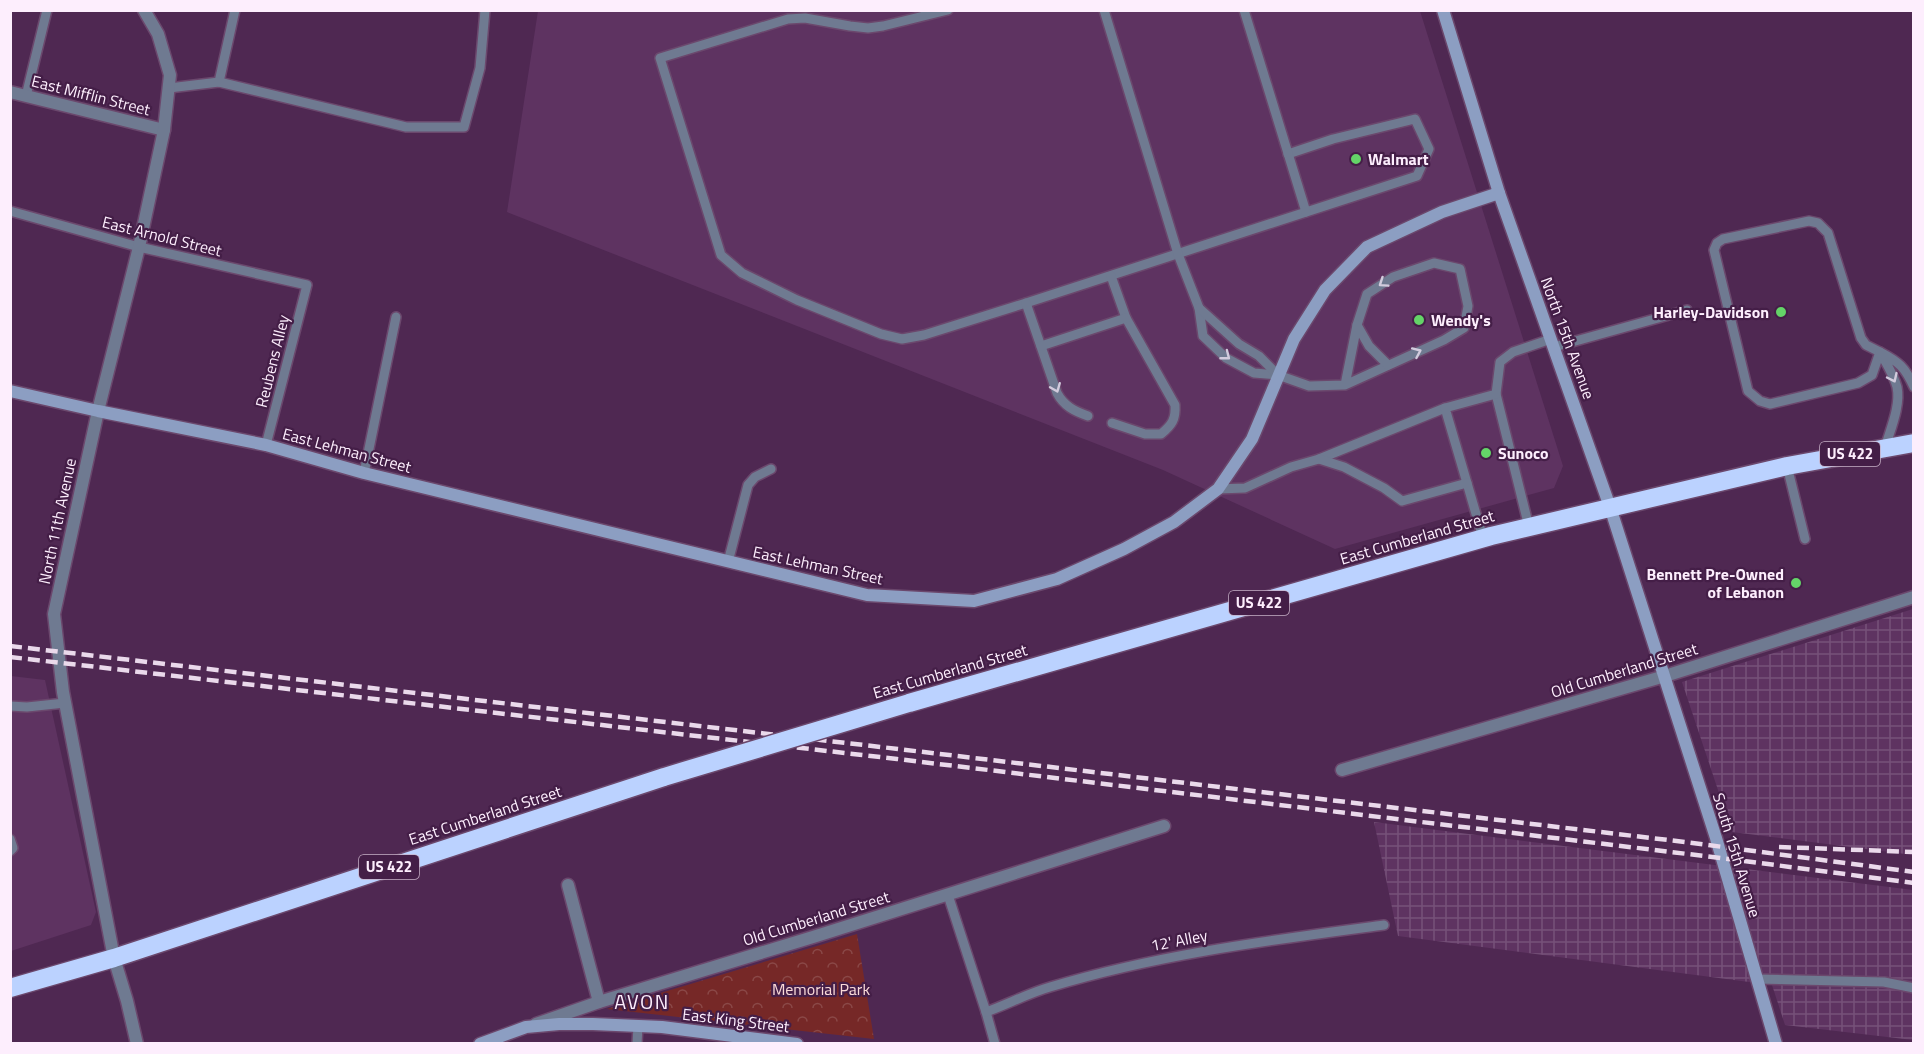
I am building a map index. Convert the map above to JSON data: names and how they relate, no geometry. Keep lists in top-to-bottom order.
{
  "streets": {
    "highway": ["US 422", "East Cumberland Street"],
    "main road": [
      "North 15th Avenue",
      "East Lehman Street",
      "Old Cumberland Street",
      "South 15th Avenue",
      "East King Street"
    ],
    "street": ["East Mifflin Street", "North 11th Avenue"],
    "lane": ["East Arnold Street", "Reubens Alley", "12' Alley"]
  },
  "crossings": [
    ["East Mifflin Street", "North 11th Avenue"],
    ["East Arnold Street", "Reubens Alley"],
    ["East Arnold Street", "North 11th Avenue"],
    ["North 15th Avenue", "East Lehman Street"],
    ["North 15th Avenue", "East Cumberland Street"],
    ["North 15th Avenue", "Old Cumberland Street"],
    ["North 15th Avenue", "South 15th Avenue"],
    ["Reubens Alley", "East Lehman Street"],
    ["East Lehman Street", "North 11th Avenue"],
    ["North 11th Avenue", "East Cumberland Street"],
    ["Old Cumberland Street", "South 15th Avenue"],
    ["Old Cumberland Street", "East King Street"]
  ],
  "districts": ["AVON"],
  "parks": ["Memorial Park"],
  "places": [
    "Walmart",
    "Harley-Davidson",
    "Wendy's",
    "Sunoco",
    "Bennett Pre-Owned of Lebanon"
  ]
}
